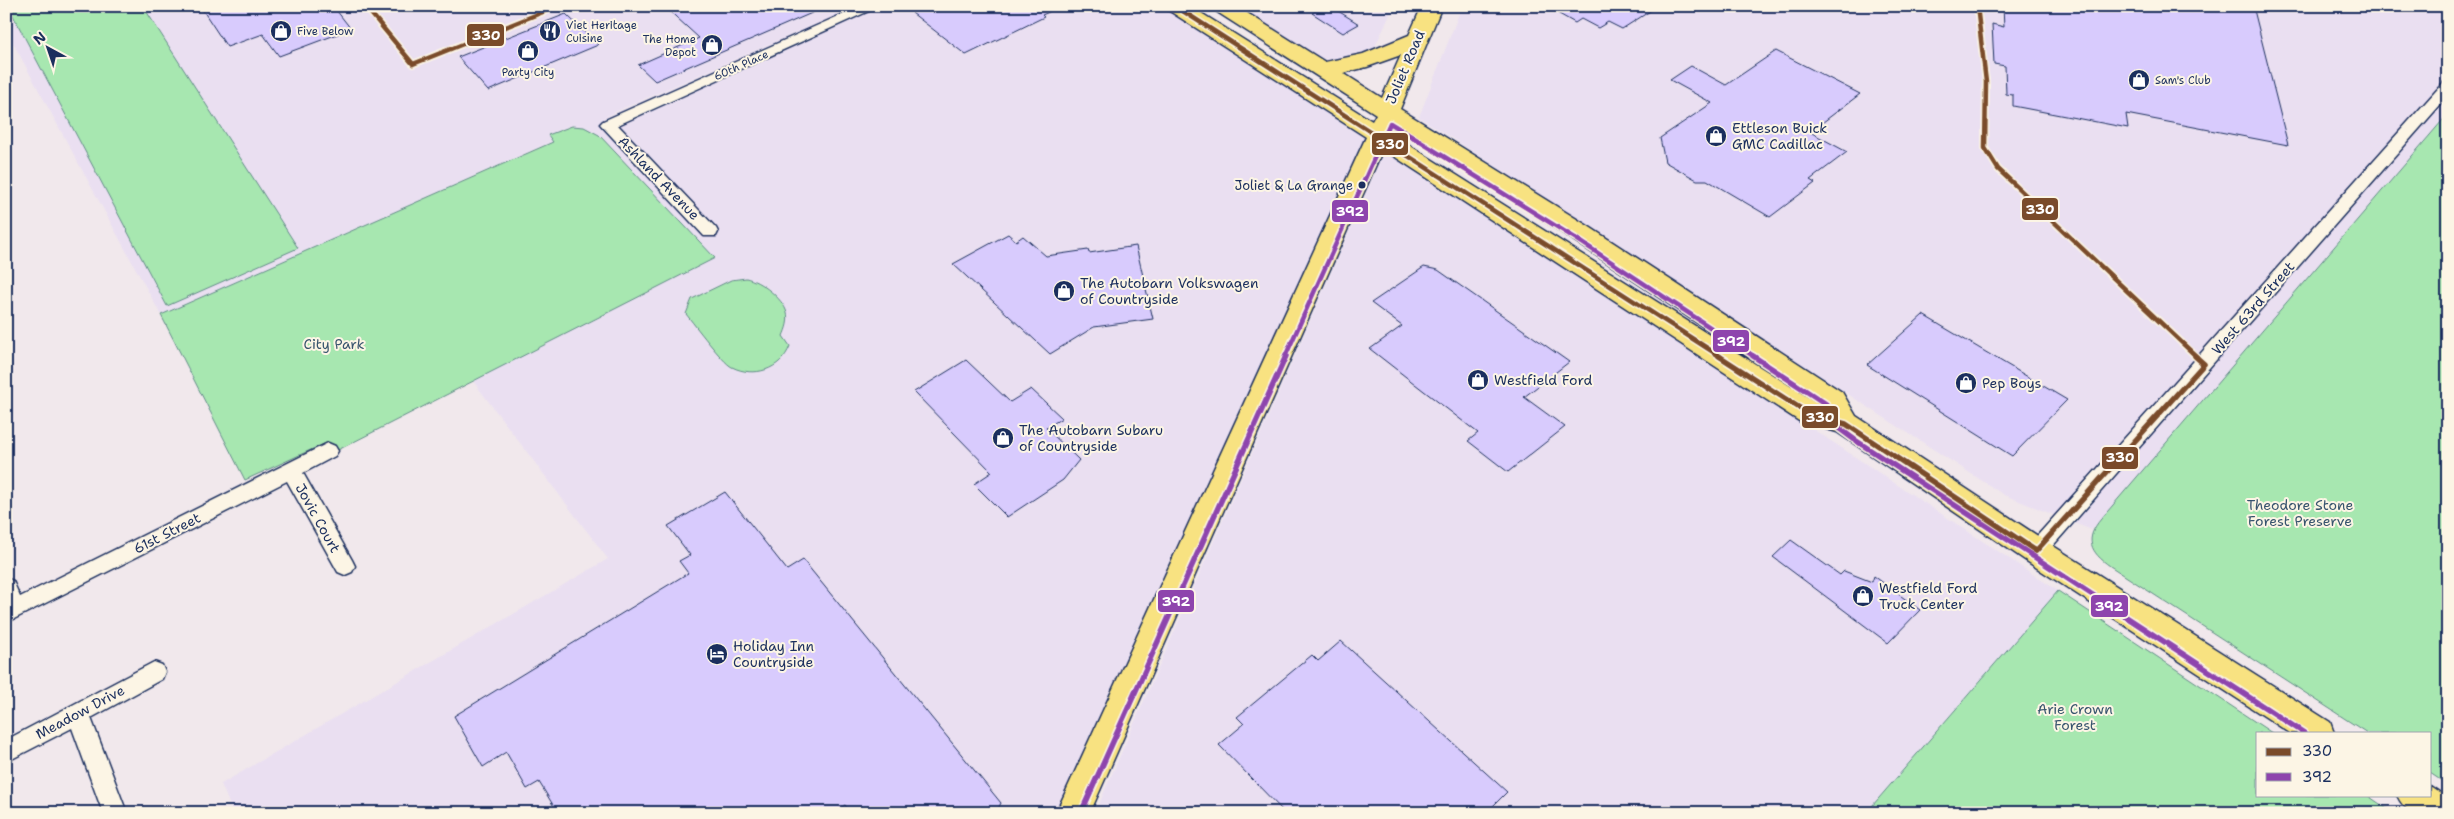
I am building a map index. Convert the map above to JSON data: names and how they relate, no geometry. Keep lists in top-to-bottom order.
{
  "streets": {
    "main road": ["Joliet Road"],
    "street": [
      "60th Place",
      "Ashland Avenue",
      "West 63rd Street",
      "Jovic Court",
      "61st Street",
      "Meadow Drive"
    ]
  },
  "crossings": [
    ["60th Place", "Ashland Avenue"],
    ["Jovic Court", "61st Street"]
  ],
  "parks": ["City Park", "Theodore Stone Forest Preserve", "Arie Crown Forest"],
  "places": {
    "shop": [
      "Five Below",
      "The Home Depot",
      "Party City",
      "Sam's Club",
      "Ettleson Buick GMC Cadillac",
      "The Autobarn Volkswagen of Countryside",
      "Westfield Ford",
      "Pep Boys",
      "The Autobarn Subaru of Countryside",
      "Westfield Ford Truck Center"
    ],
    "restaurant": ["Viet Heritage Cuisine"],
    "other": ["Joliet & La Grange"],
    "hotel": ["Holiday Inn Countryside"]
  },
  "lines": ["transit line 330", "transit line 392"],
  "legend": ["330", "392"],
  "north": "top left"
}
